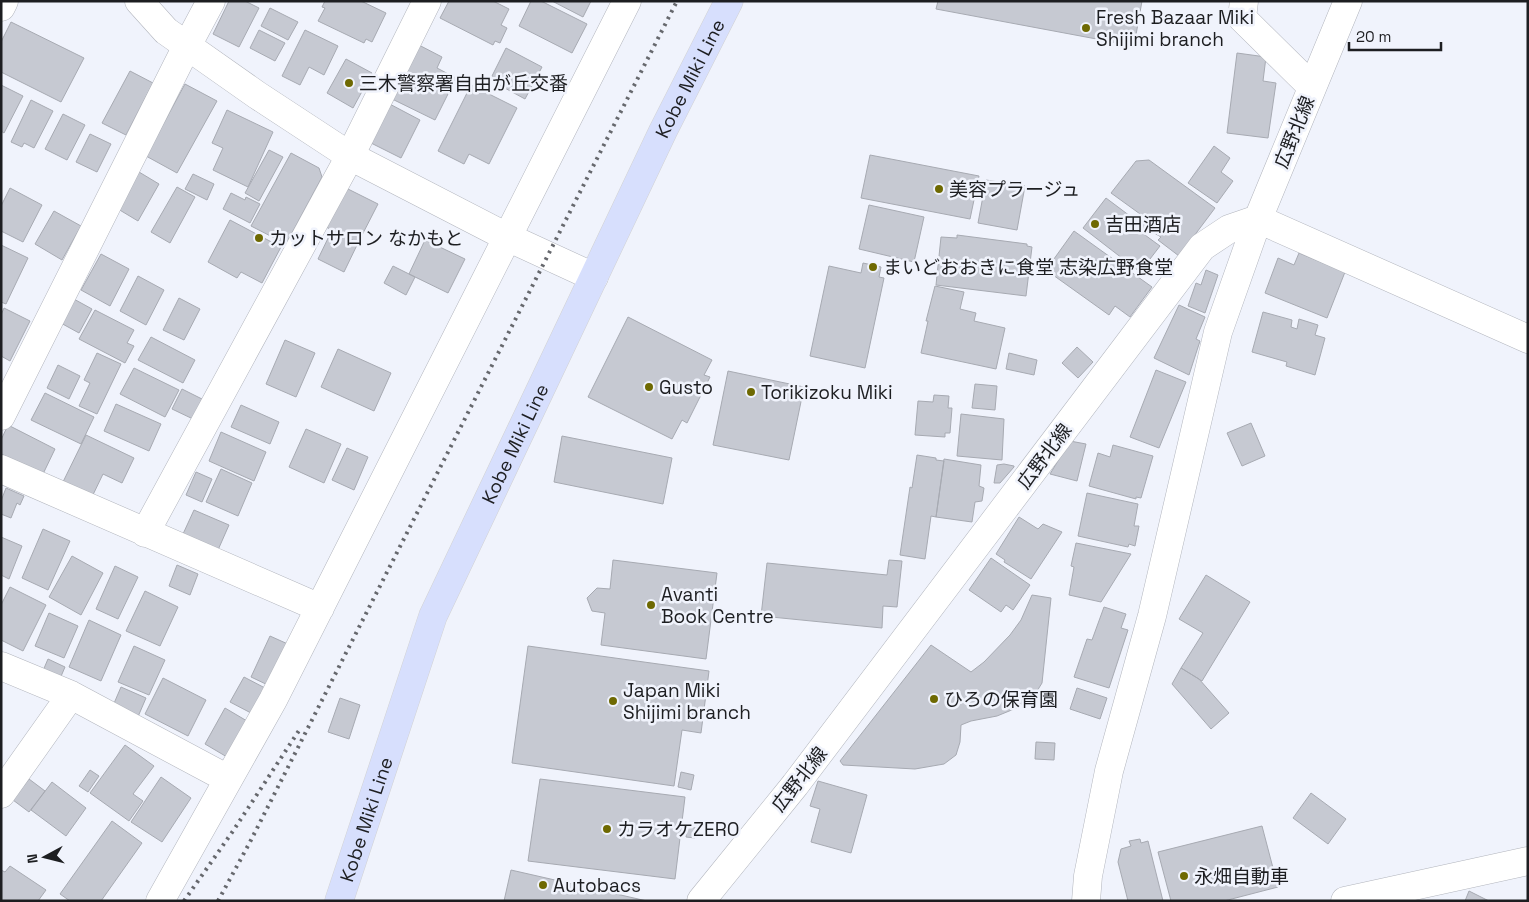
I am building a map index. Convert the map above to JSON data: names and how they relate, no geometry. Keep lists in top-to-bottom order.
{
  "streets": {
    "main road": ["Kobe Miki Line"],
    "street": ["広野北線"]
  },
  "places": [
    "Fresh Bazaar Miki Shijimi branch",
    "三木警察署自由が丘交番",
    "美容プラージュ",
    "吉田酒店",
    "カットサロン なかもと",
    "まいどおおきに食堂 志染広野食堂",
    "Gusto",
    "Torikizoku Miki",
    "Avanti Book Centre",
    "ひろの保育園",
    "Japan Miki Shijimi branch",
    "カラオケZERO",
    "永畑自動車",
    "Autobacs"
  ],
  "scale_bar": "20 m",
  "north": "left"
}
